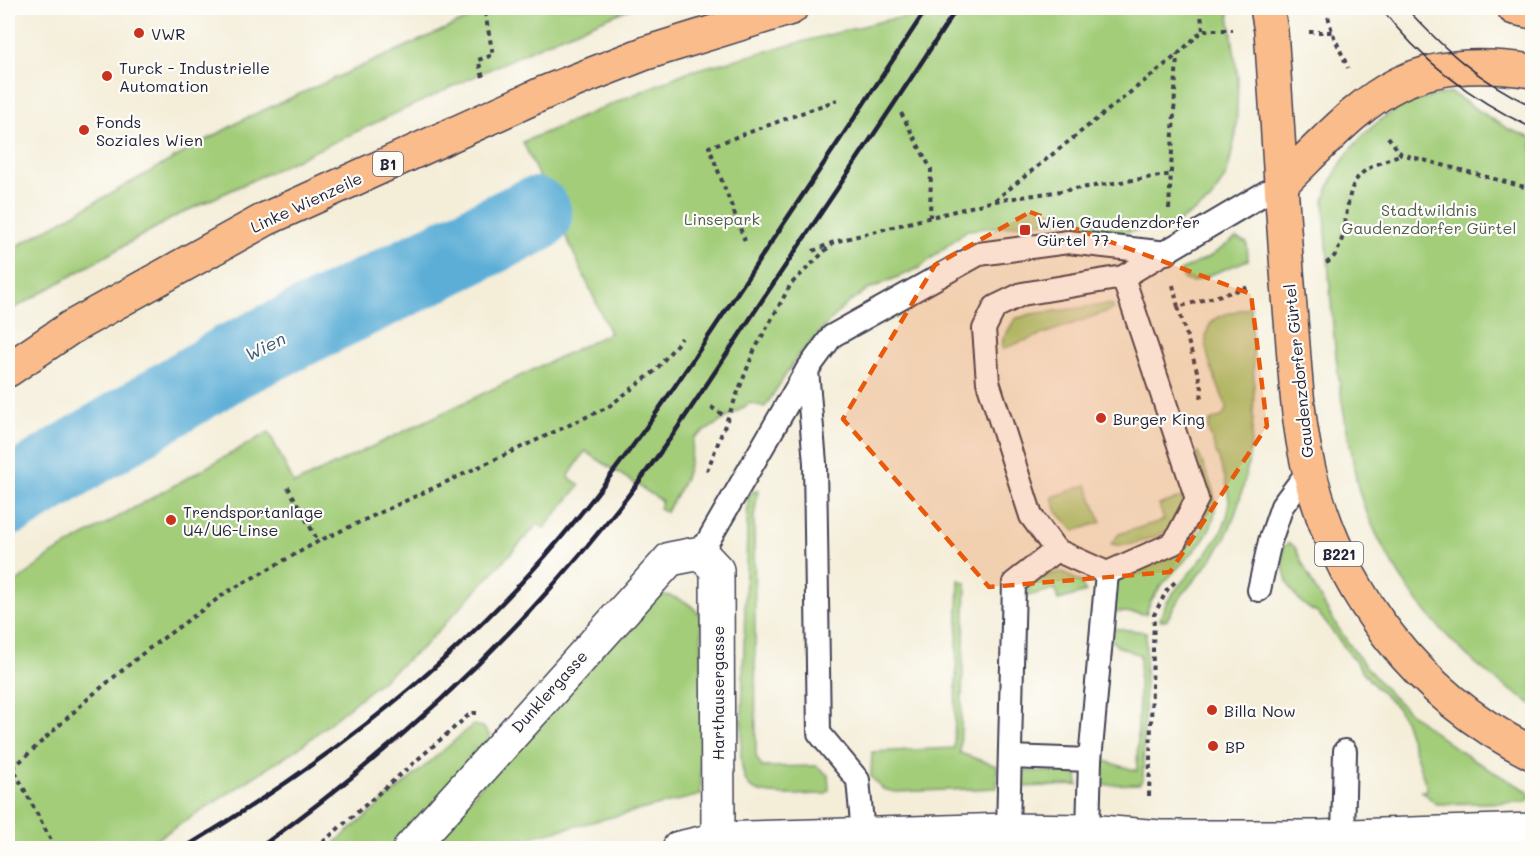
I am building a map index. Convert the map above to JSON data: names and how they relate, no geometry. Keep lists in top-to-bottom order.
{
  "streets": {
    "main road": [
      "B1",
      "Linke Wienzeile",
      "Gaudenzdorfer Gürtel",
      "B221"
    ],
    "street": ["Dunklergasse", "Harthausergasse"]
  },
  "crossings": [
    ["Dunklergasse", "Harthausergasse"]
  ],
  "water": ["Wien"],
  "parks": ["Stadtwildnis Gaudenzdorfer Gürtel", "Linsepark"],
  "places": {
    "other": [
      "VWR",
      "Turck - Industrielle Automation",
      "Fonds Soziales Wien",
      "Burger King",
      "Trendsportanlage U4/U6-Linse",
      "Billa Now",
      "BP"
    ],
    "transit": ["Wien Gaudenzdorfer Gürtel 77"]
  }
}
